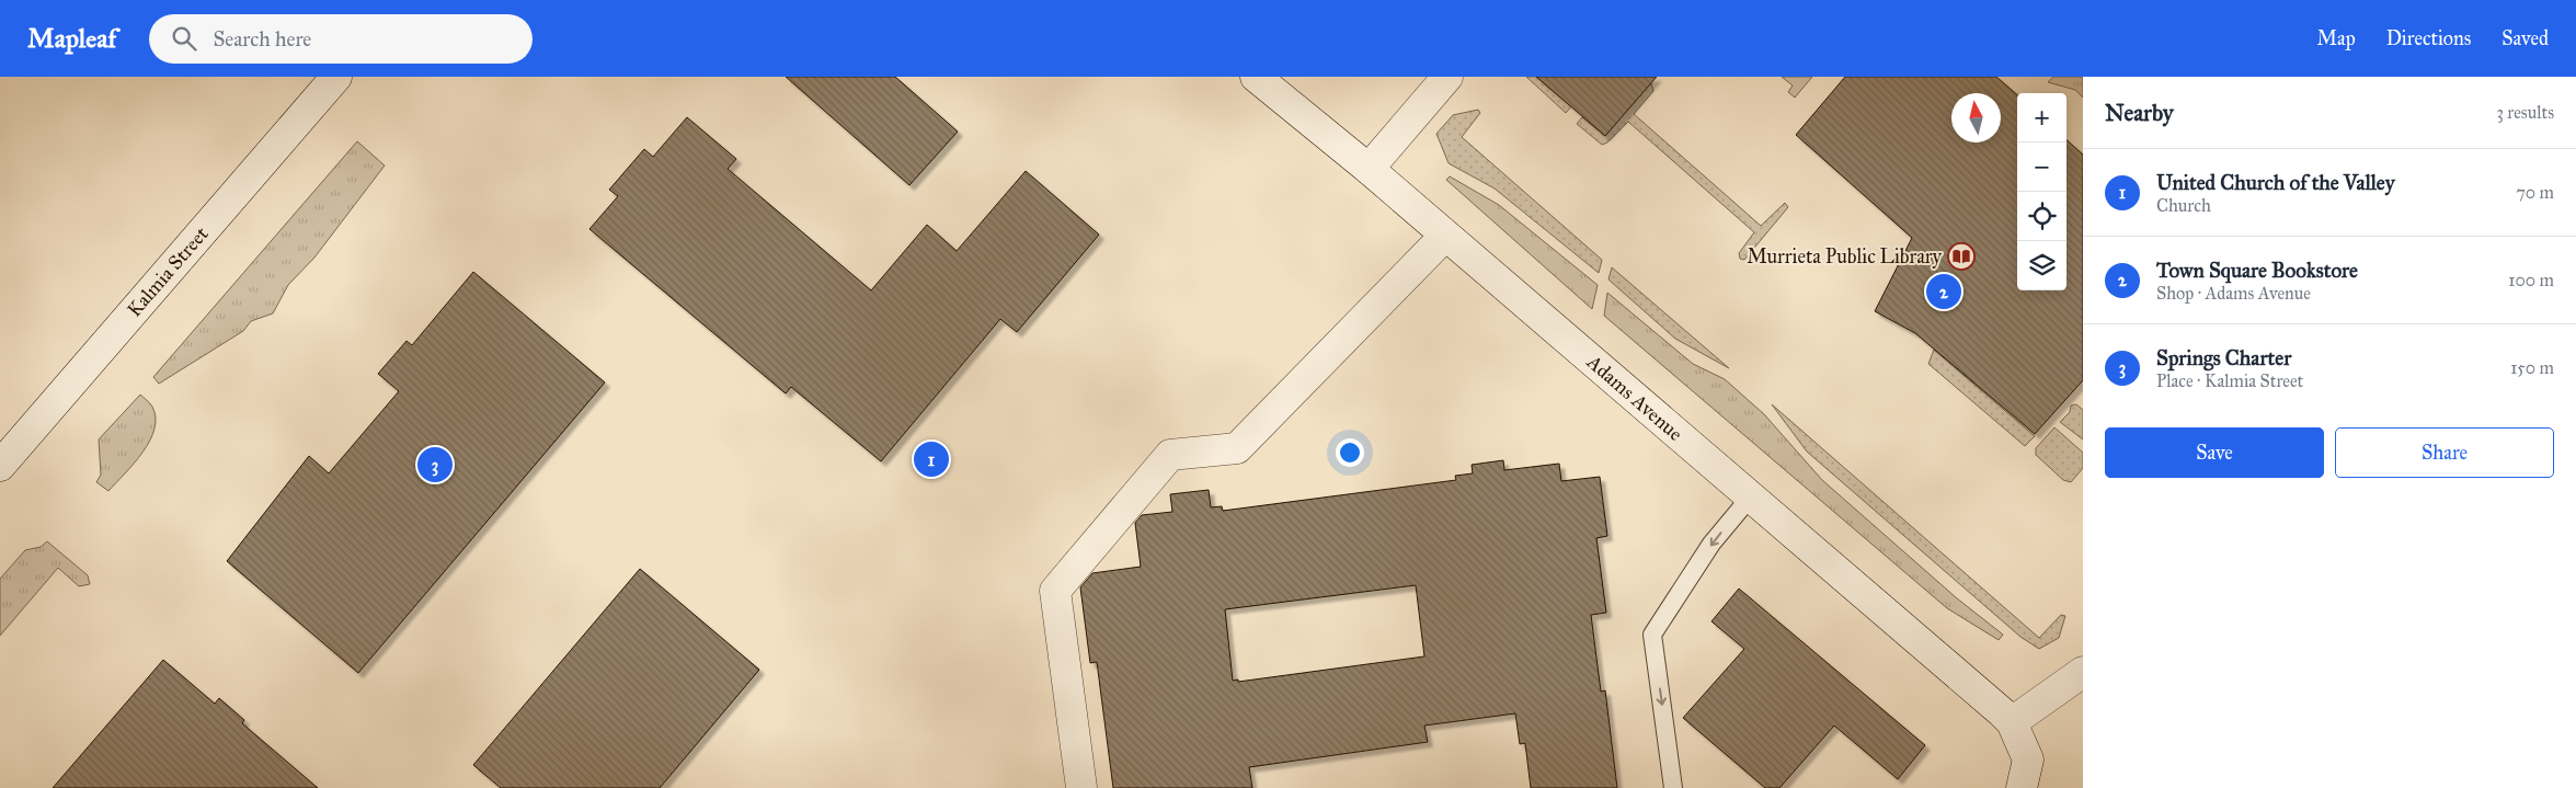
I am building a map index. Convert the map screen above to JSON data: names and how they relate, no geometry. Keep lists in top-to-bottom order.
{
  "streets": {
    "street": ["Kalmia Street", "Adams Avenue"]
  },
  "places": {
    "library": ["Murrieta Public Library"]
  },
  "north": "top",
  "page": {
    "header": "Mapleaf",
    "search": "Search here",
    "nav": ["Map", "Directions", "Saved"],
    "heading": ["Nearby", "3 results"],
    "map_buttons": ["+", "−"],
    "list": [
      {
        "mark": "1",
        "name": "United Church of the Valley",
        "note": "Church",
        "value": "70 m"
      },
      {
        "mark": "2",
        "name": "Town Square Bookstore",
        "note": "Shop · Adams Avenue",
        "value": "100 m"
      },
      {
        "mark": "3",
        "name": "Springs Charter",
        "note": "Place · Kalmia Street",
        "value": "150 m"
      }
    ],
    "pins": ["2", "1", "3"],
    "buttons": ["Save", "Share"]
  }
}
